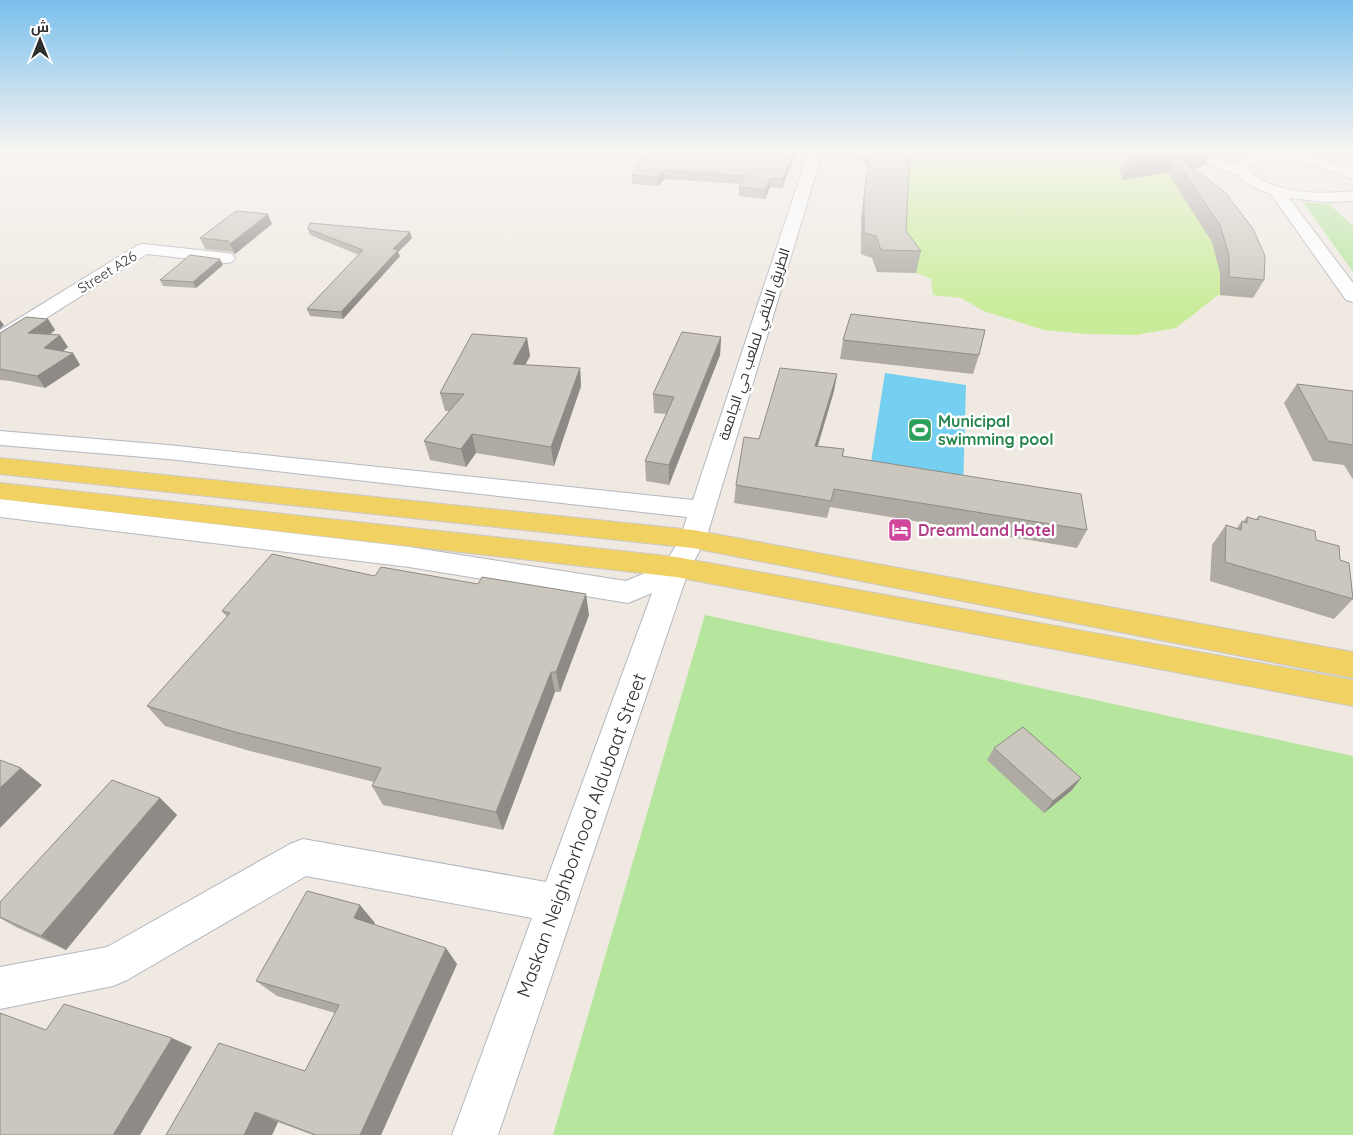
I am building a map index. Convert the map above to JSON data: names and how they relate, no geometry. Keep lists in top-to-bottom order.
{
  "streets": {
    "street": ["Street A26", "الطريق الخلفي لملعب حي الجامعة", "Maskan Neighborhood Aldubaat Street"]
  },
  "crossings": [
    ["الطريق الخلفي لملعب حي الجامعة", "Maskan Neighborhood Aldubaat Street"]
  ],
  "places": {
    "sports": ["Municipal swimming pool"],
    "hotel": ["DreamLand Hotel"]
  },
  "north": "top"
}
